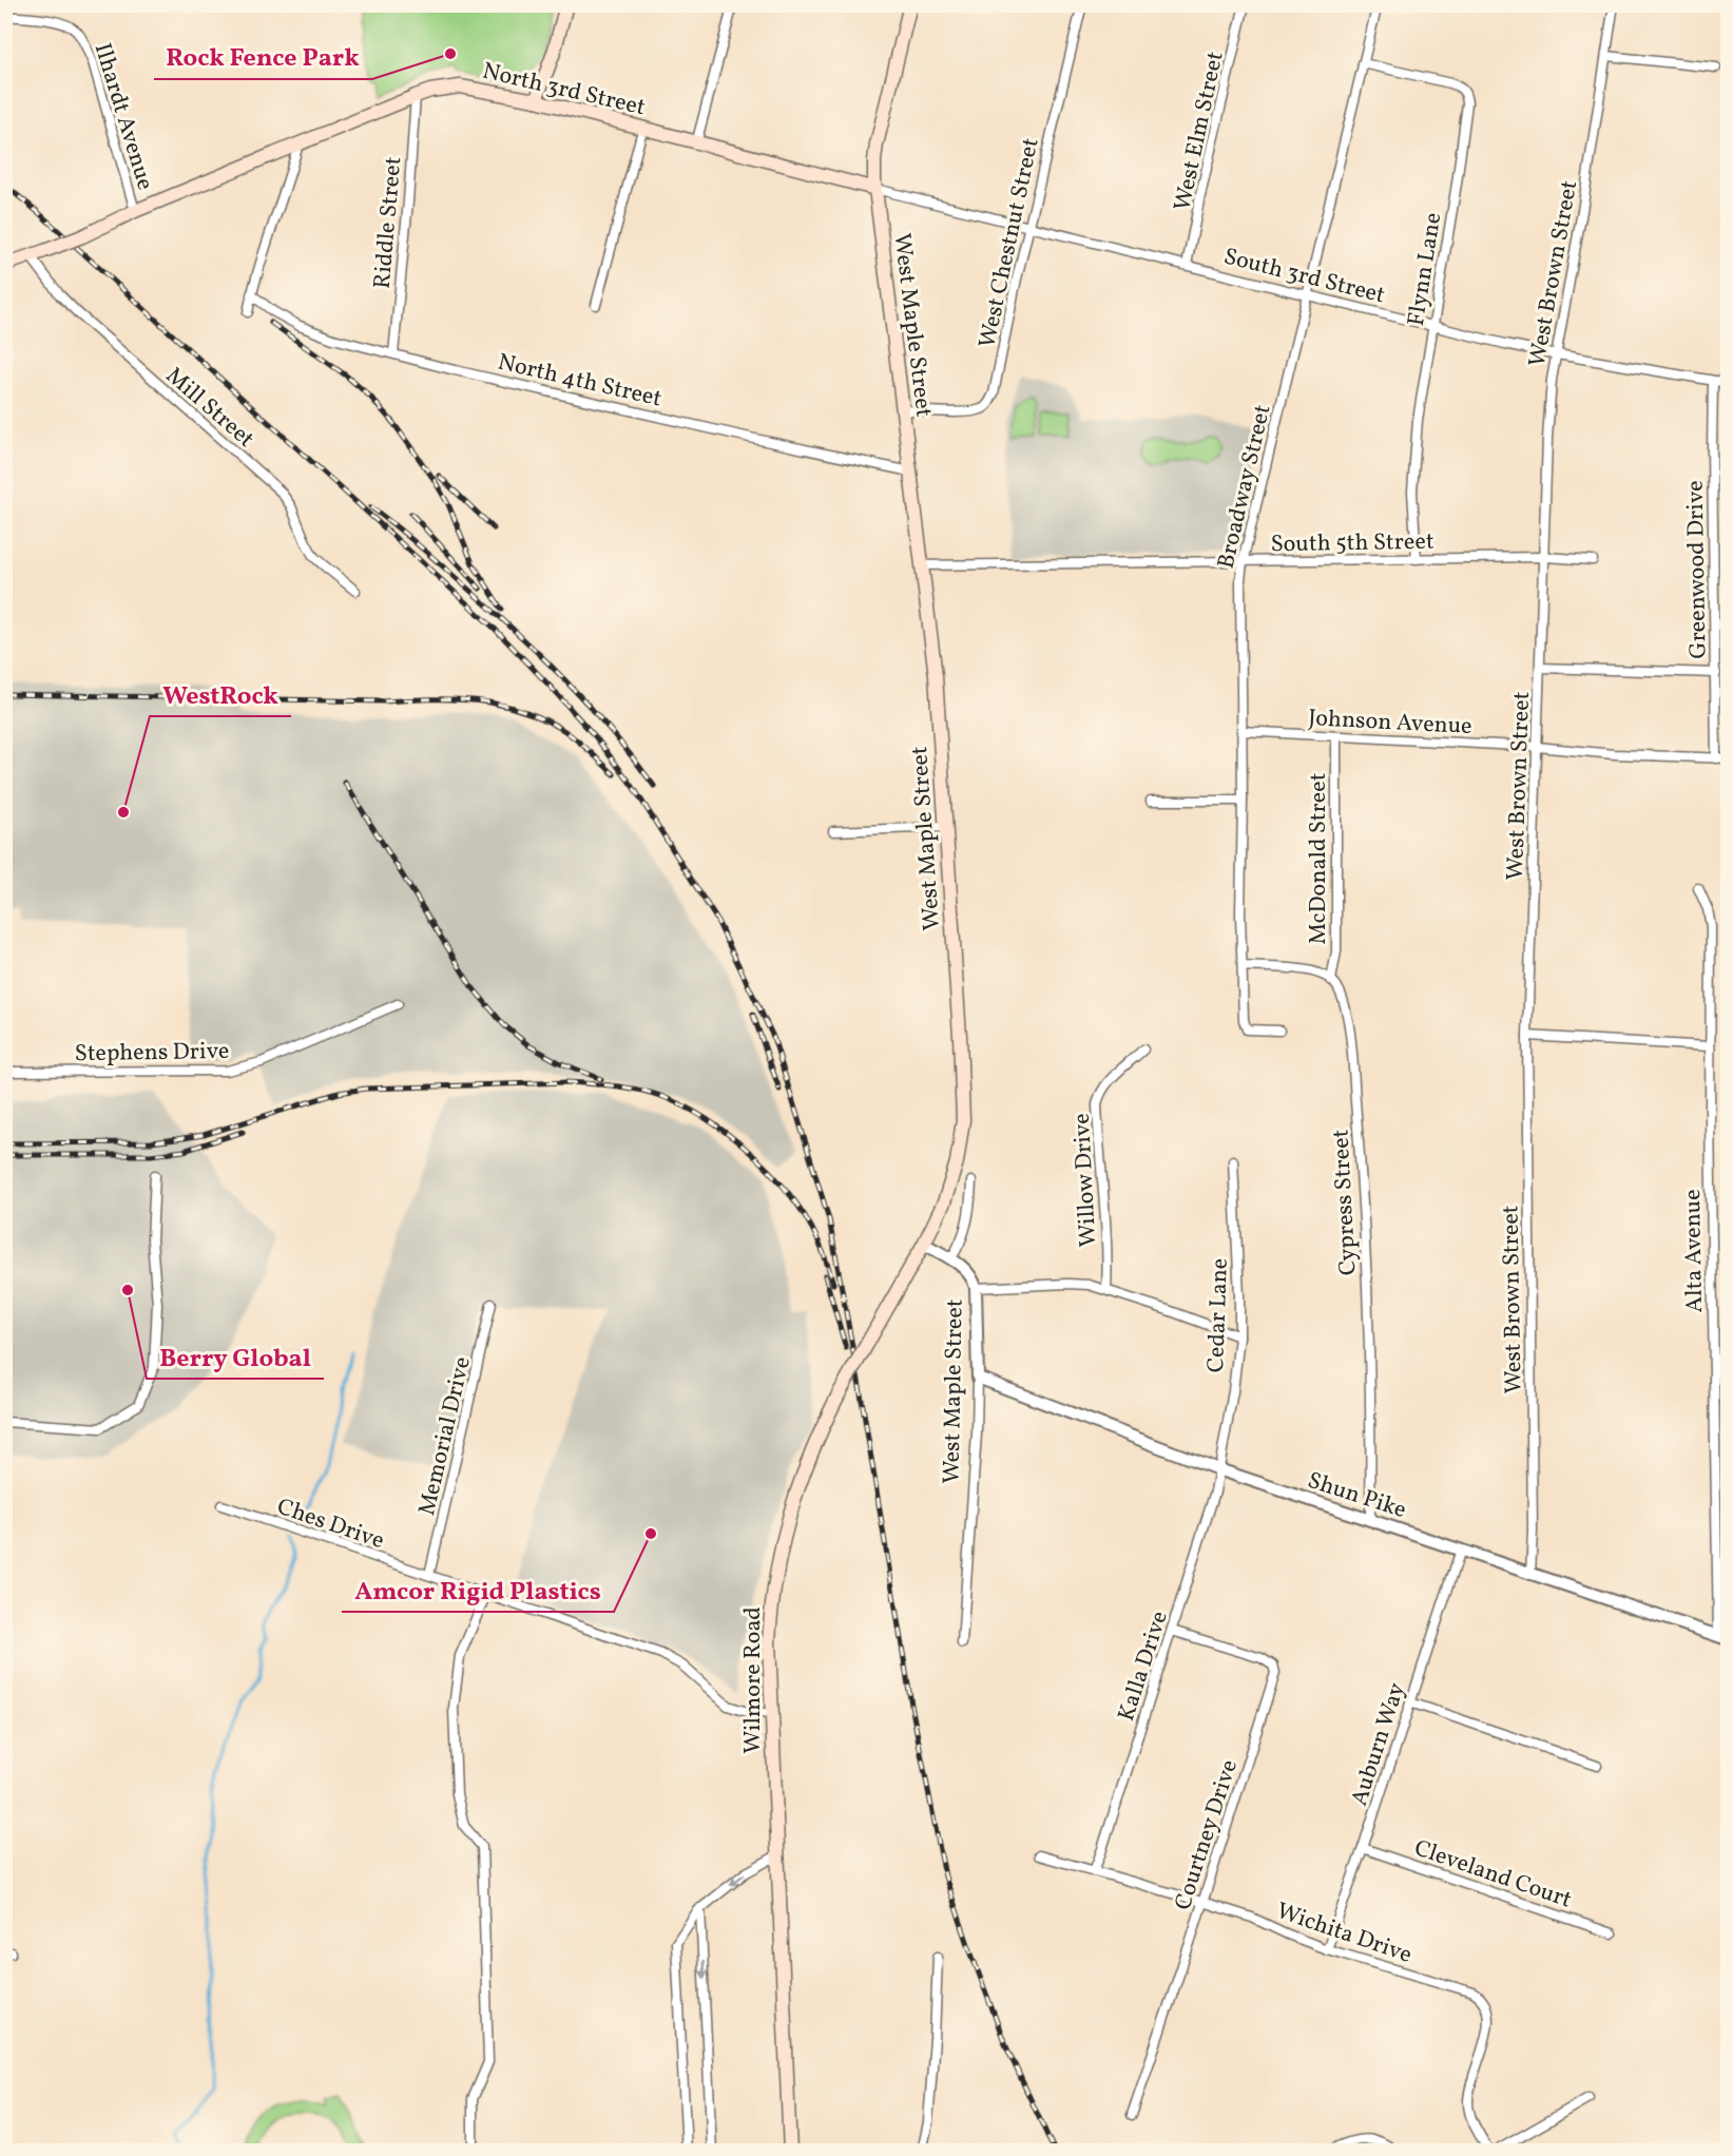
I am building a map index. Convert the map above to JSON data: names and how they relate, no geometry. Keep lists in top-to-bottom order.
{
  "streets": {
    "main road": ["North 3rd Street", "West Maple Street", "Wilmore Road"],
    "street": [
      "Ilhardt Avenue",
      "West Elm Street",
      "Riddle Street",
      "West Chestnut Street",
      "Flynn Lane",
      "West Brown Street",
      "South 3rd Street",
      "North 4th Street",
      "Mill Street",
      "Broadway Street",
      "South 5th Street",
      "Greenwood Drive",
      "Johnson Avenue",
      "McDonald Street",
      "Stephens Drive",
      "Willow Drive",
      "Cypress Street",
      "Alta Avenue",
      "Cedar Lane",
      "Memorial Drive",
      "Shun Pike",
      "Ches Drive",
      "Kalla Drive",
      "Auburn Way",
      "Courtney Drive",
      "Cleveland Court",
      "Wichita Drive"
    ]
  },
  "crossings": [
    ["North 3rd Street", "Ilhardt Avenue"],
    ["North 3rd Street", "Riddle Street"],
    ["North 3rd Street", "South 3rd Street"],
    ["North 3rd Street", "West Maple Street"],
    ["North 3rd Street", "Mill Street"],
    ["West Elm Street", "South 3rd Street"],
    ["Riddle Street", "North 4th Street"],
    ["West Chestnut Street", "South 3rd Street"],
    ["West Chestnut Street", "West Maple Street"],
    ["Flynn Lane", "South 3rd Street"],
    ["Flynn Lane", "Broadway Street"],
    ["Flynn Lane", "South 5th Street"],
    ["West Brown Street", "South 3rd Street"],
    ["West Brown Street", "South 5th Street"],
    ["West Brown Street", "Johnson Avenue"],
    ["West Brown Street", "Shun Pike"],
    ["South 3rd Street", "West Maple Street"],
    ["South 3rd Street", "Broadway Street"],
    ["South 3rd Street", "Greenwood Drive"],
    ["West Maple Street", "North 4th Street"],
    ["West Maple Street", "South 5th Street"],
    ["West Maple Street", "Shun Pike"],
    ["West Maple Street", "Wilmore Road"],
    ["Broadway Street", "South 5th Street"],
    ["Broadway Street", "Johnson Avenue"],
    ["Greenwood Drive", "Johnson Avenue"],
    ["Johnson Avenue", "McDonald Street"],
    ["McDonald Street", "Cypress Street"],
    ["Cypress Street", "Shun Pike"],
    ["Alta Avenue", "Shun Pike"],
    ["Cedar Lane", "Shun Pike"],
    ["Cedar Lane", "Kalla Drive"],
    ["Memorial Drive", "Ches Drive"],
    ["Shun Pike", "Kalla Drive"],
    ["Shun Pike", "Auburn Way"],
    ["Ches Drive", "Wilmore Road"],
    ["Kalla Drive", "Courtney Drive"],
    ["Kalla Drive", "Wichita Drive"],
    ["Auburn Way", "Cleveland Court"],
    ["Auburn Way", "Wichita Drive"],
    ["Courtney Drive", "Wichita Drive"]
  ],
  "places": [
    "Rock Fence Park",
    "WestRock",
    "Berry Global",
    "Amcor Rigid Plastics"
  ]
}
